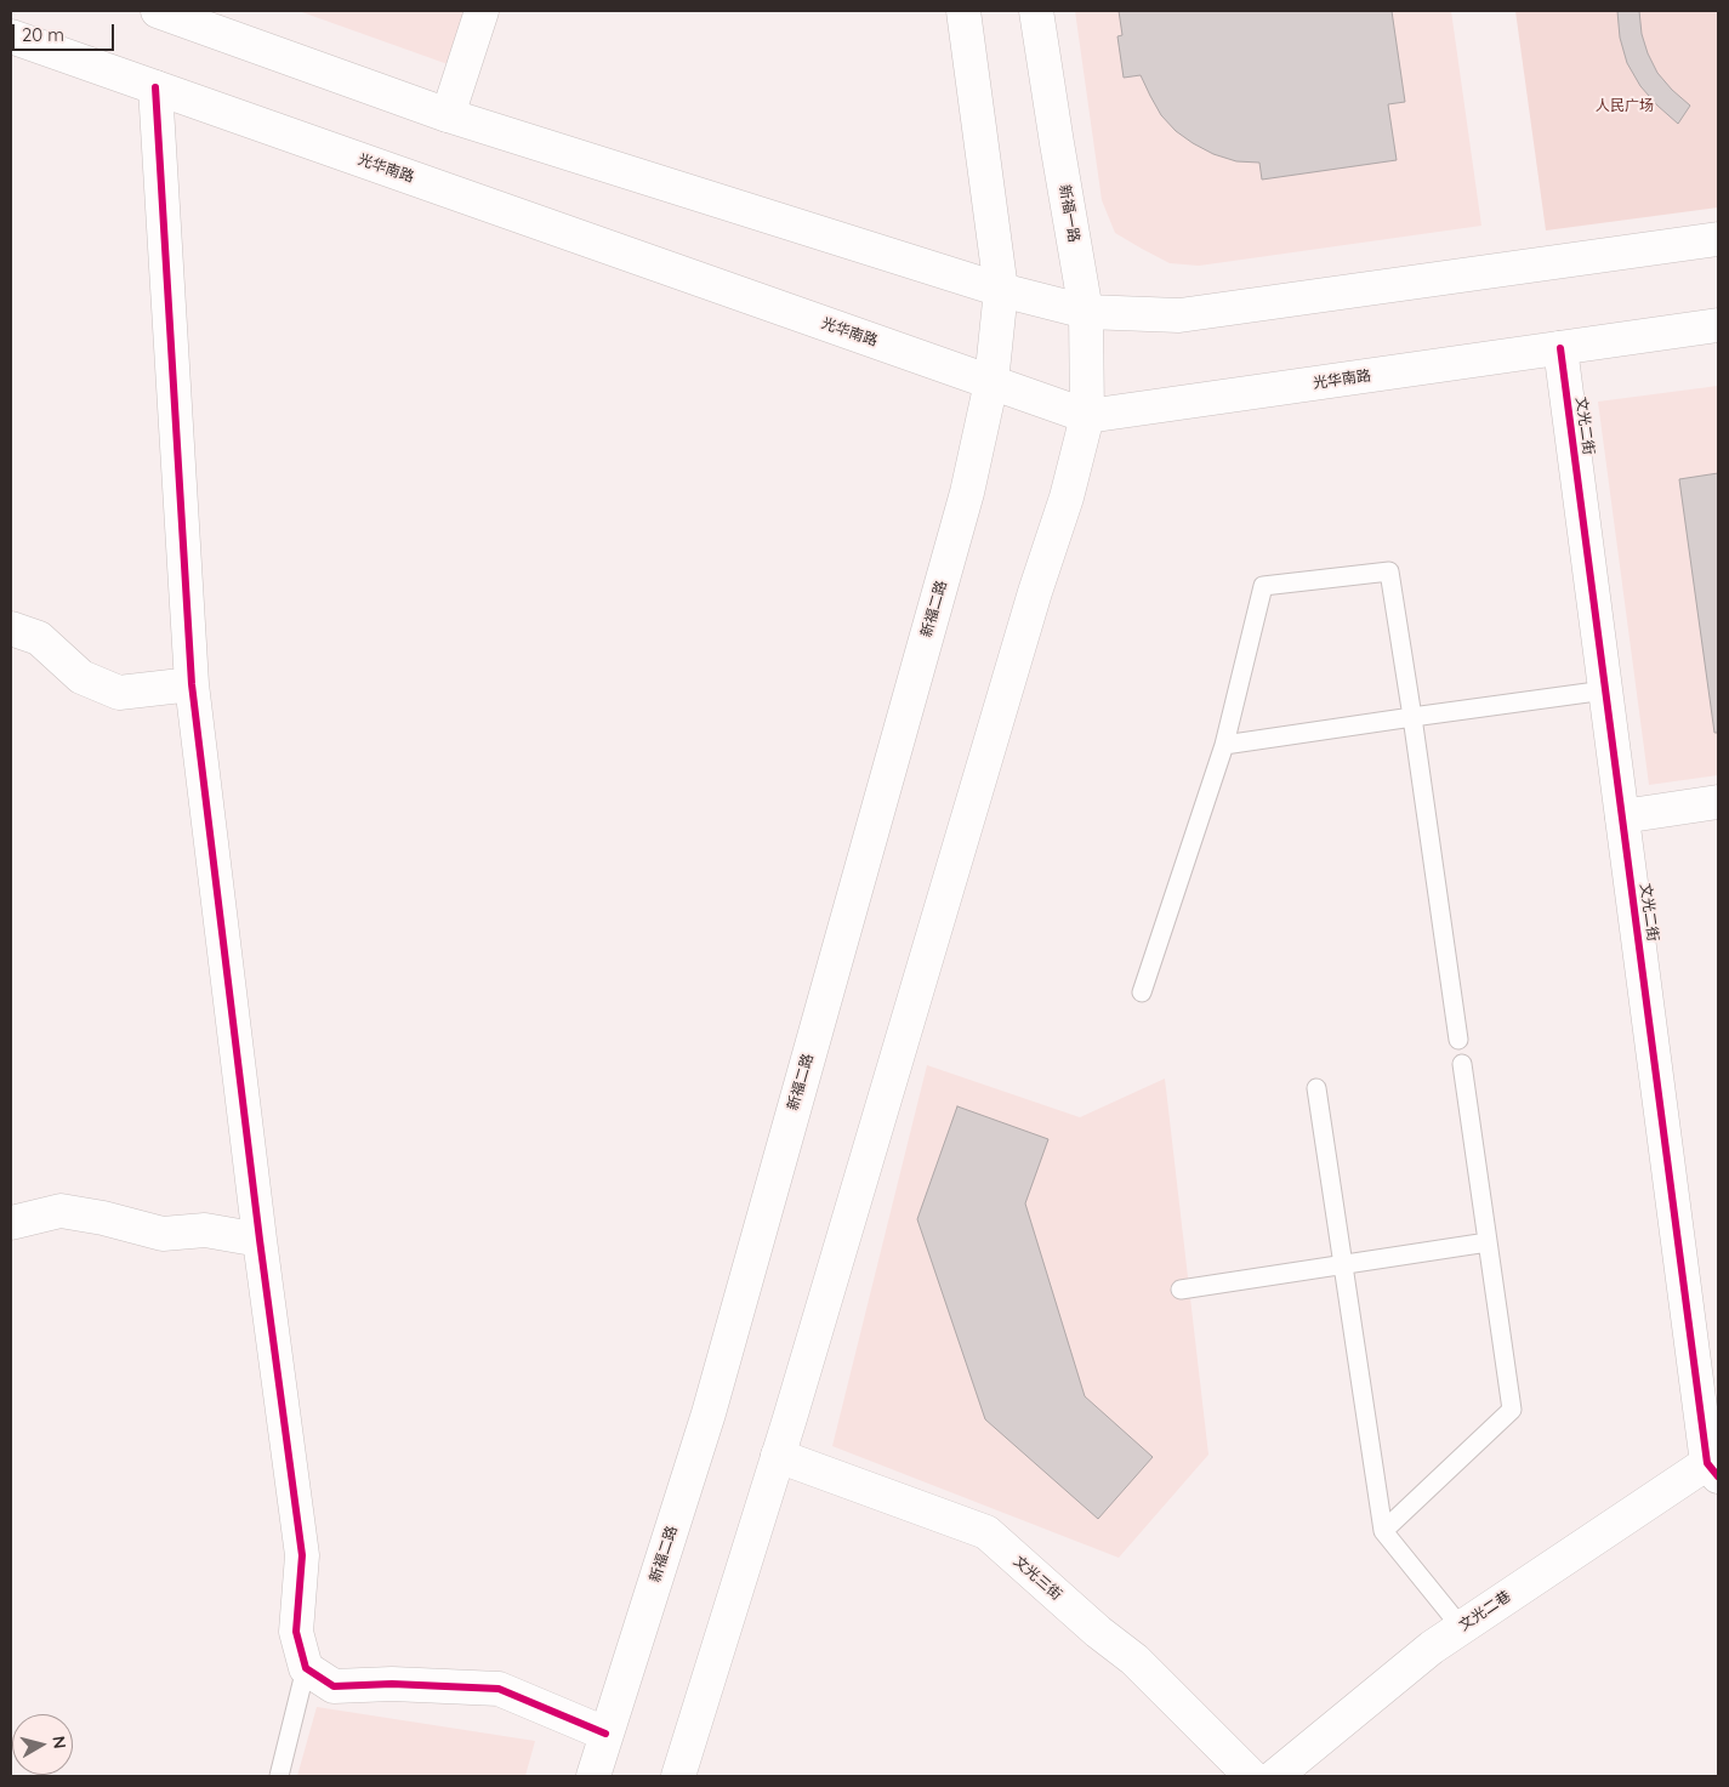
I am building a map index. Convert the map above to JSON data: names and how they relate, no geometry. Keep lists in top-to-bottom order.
{
  "streets": {
    "main road": [
      "光华南路",
      "新福一路",
      "文光二街",
      "新福二路",
      "文光三街",
      "文光二巷"
    ]
  },
  "crossings": [
    ["光华南路", "新福一路"],
    ["光华南路", "文光二街"],
    ["光华南路", "新福二路"],
    ["文光二街", "文光二巷"]
  ],
  "parks": ["人民广场"],
  "scale_bar": "20 m",
  "north": "right"
}
